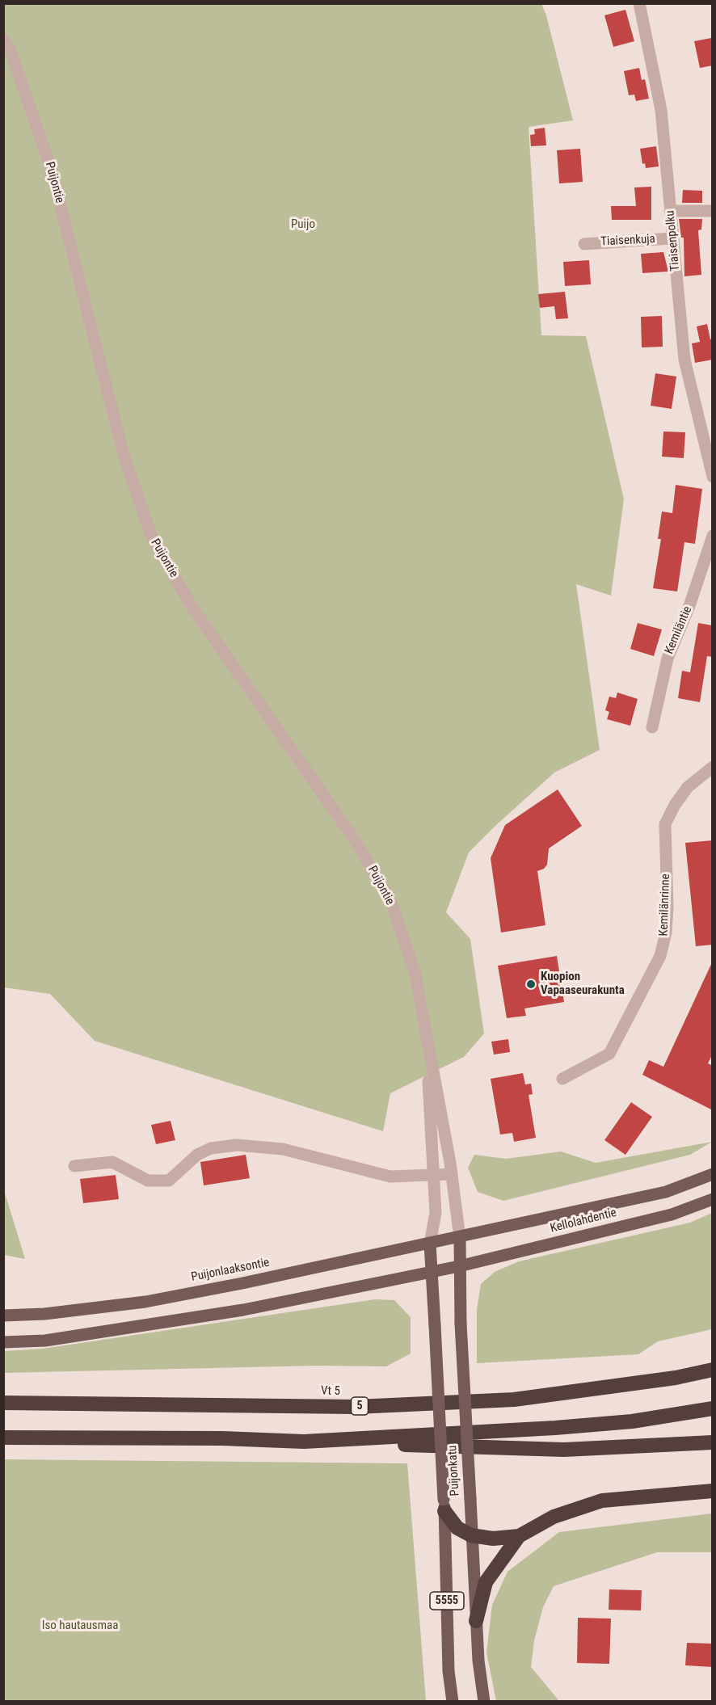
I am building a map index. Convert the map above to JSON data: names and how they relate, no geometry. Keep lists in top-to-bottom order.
{
  "streets": {
    "highway": ["Vt 5", "5"],
    "main road": [
      "Kellolahdentie",
      "Puijonlaaksontie",
      "Puijonkatu",
      "5555"
    ],
    "street": [
      "Puijontie",
      "Tiaisenkuja",
      "Tiaisenpolku",
      "Kemiläntie",
      "Kemilänrinne"
    ]
  },
  "crossings": [
    ["Puijontie", "Kellolahdentie"],
    ["Puijontie", "Puijonlaaksontie"],
    ["Puijontie", "Puijonkatu"],
    ["Tiaisenkuja", "Tiaisenpolku"],
    ["Kellolahdentie", "Puijonlaaksontie"],
    ["Kellolahdentie", "Puijonkatu"],
    ["Puijonlaaksontie", "Puijonkatu"]
  ],
  "parks": ["Puijo", "Iso hautausmaa"],
  "places": ["Kuopion Vapaaseurakunta"]
}
